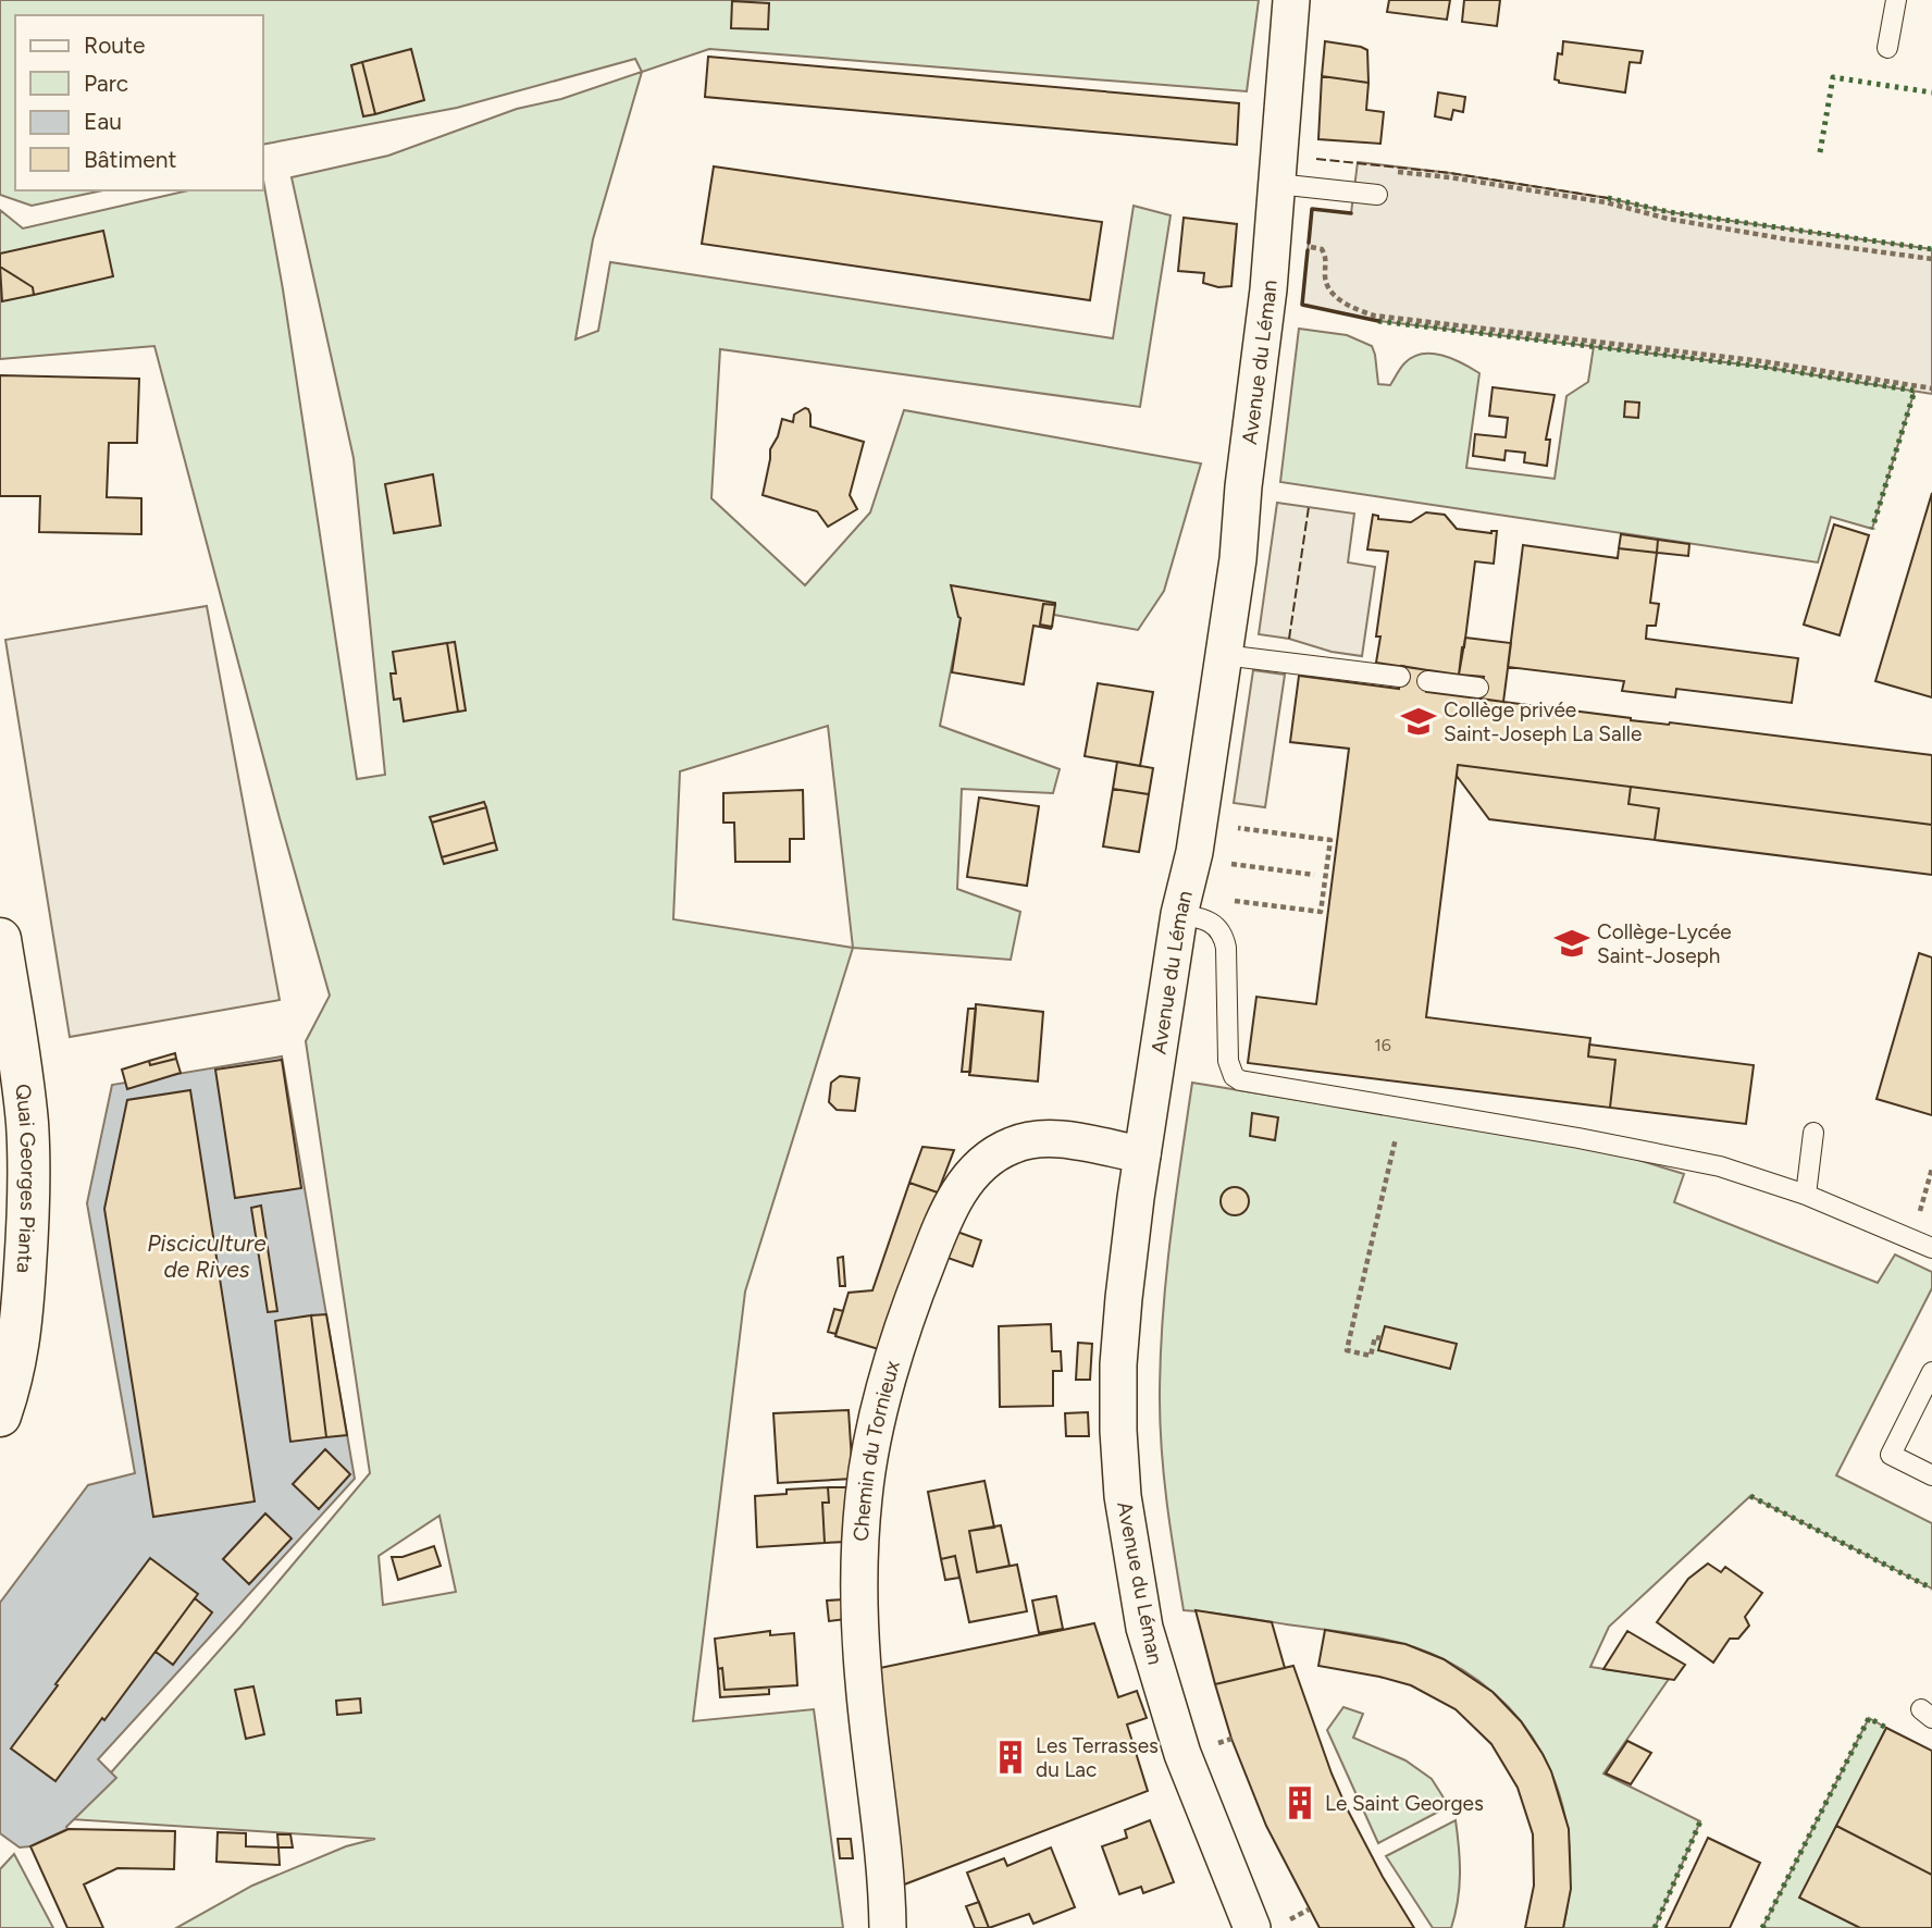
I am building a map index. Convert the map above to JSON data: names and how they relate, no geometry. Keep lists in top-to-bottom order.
{
  "streets": {
    "street": ["Avenue du Léman", "Quai Georges Pianta", "Chemin du Tornieux"]
  },
  "crossings": [
    ["Avenue du Léman", "Chemin du Tornieux"]
  ],
  "water": ["Pisciculture de Rives"],
  "places": {
    "school or university": ["Collège privée Saint-Joseph La Salle", "Collège-Lycée Saint-Joseph"],
    "building": ["Les Terrasses du Lac", "Le Saint Georges"]
  },
  "house_numbers": ["16"],
  "legend": [
    "Route",
    "Parc",
    "Eau",
    "Bâtiment"
  ]
}
